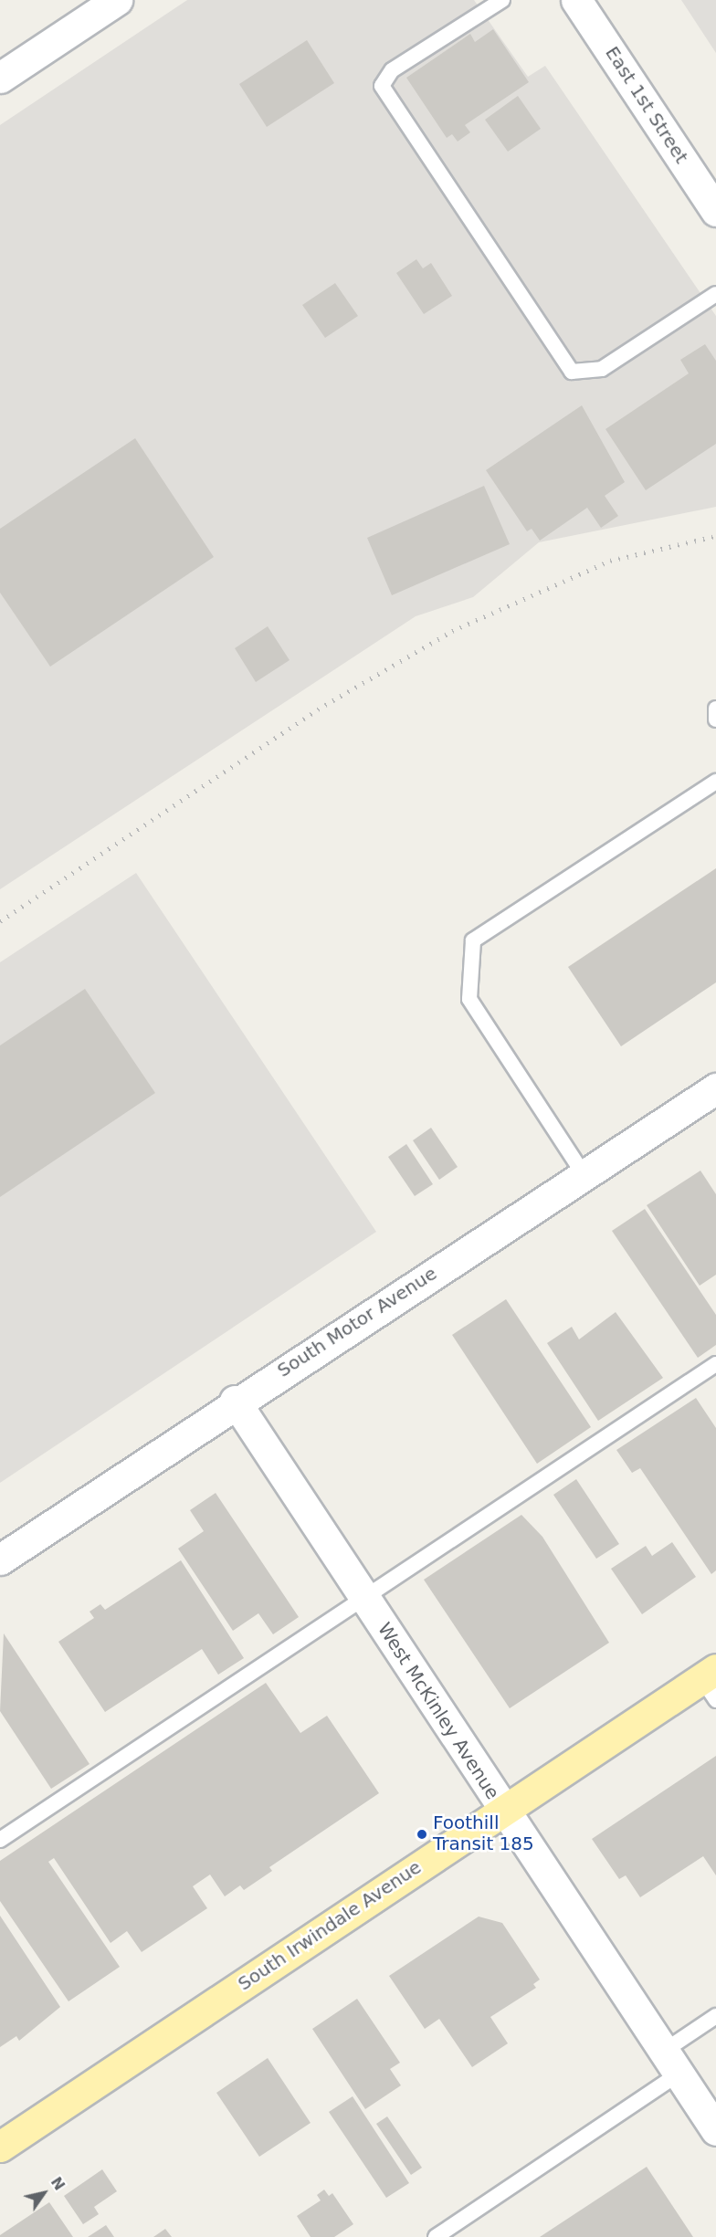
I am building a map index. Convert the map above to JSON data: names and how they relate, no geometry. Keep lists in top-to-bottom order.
{
  "streets": {
    "main road": ["South Irwindale Avenue"],
    "street": ["East 1st Street", "South Motor Avenue", "West McKinley Avenue"]
  },
  "crossings": [
    ["South Motor Avenue", "West McKinley Avenue"],
    ["West McKinley Avenue", "South Irwindale Avenue"]
  ],
  "places": ["Foothill Transit 185"],
  "north": "top right"
}
